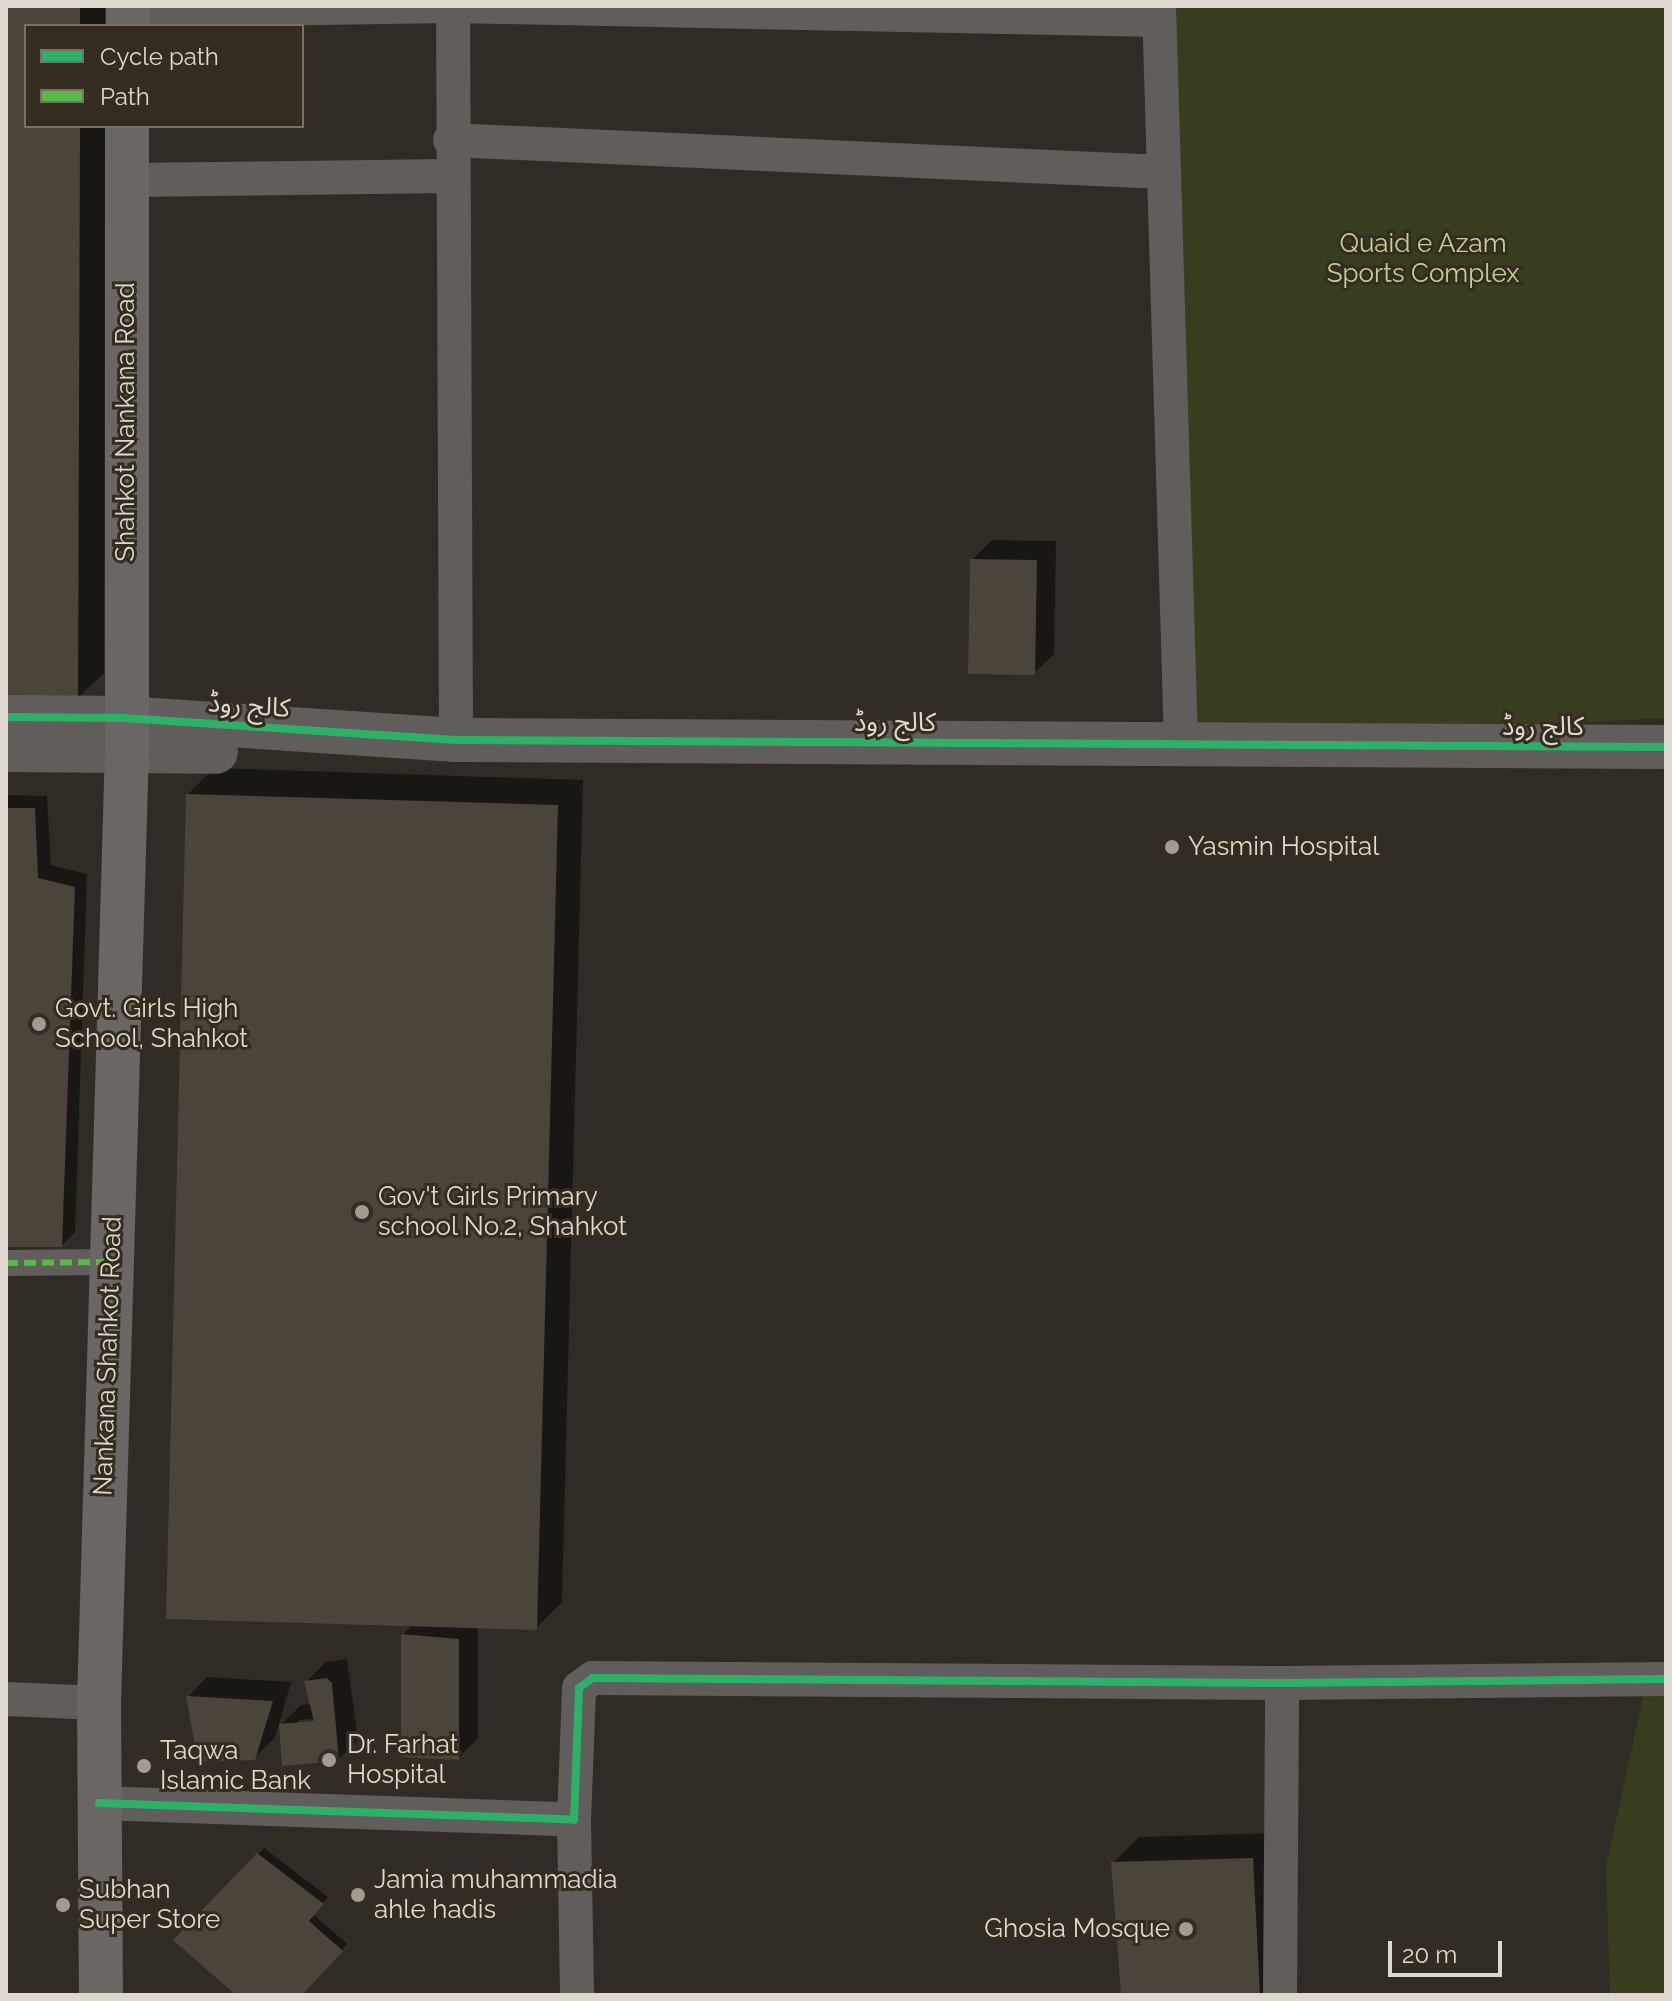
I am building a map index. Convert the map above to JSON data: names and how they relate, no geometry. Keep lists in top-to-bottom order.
{
  "streets": {
    "main road": ["Shahkot Nankana Road", "Nankana Shahkot Road"],
    "street": ["کالج روڈ"]
  },
  "crossings": [
    ["Shahkot Nankana Road", "کالج روڈ"],
    ["Shahkot Nankana Road", "Nankana Shahkot Road"],
    ["کالج روڈ", "Nankana Shahkot Road"]
  ],
  "parks": ["Quaid e Azam Sports Complex"],
  "places": [
    "Yasmin Hospital",
    "Govt. Girls High School, Shahkot",
    "Gov't Girls Primary school No.2, Shahkot",
    "Dr. Farhat Hospital",
    "Taqwa Islamic Bank",
    "Jamia muhammadia ahle hadis",
    "Subhan Super Store",
    "Ghosia Mosque"
  ],
  "legend": ["Cycle path", "Path"],
  "scale_bar": "20 m"
}
